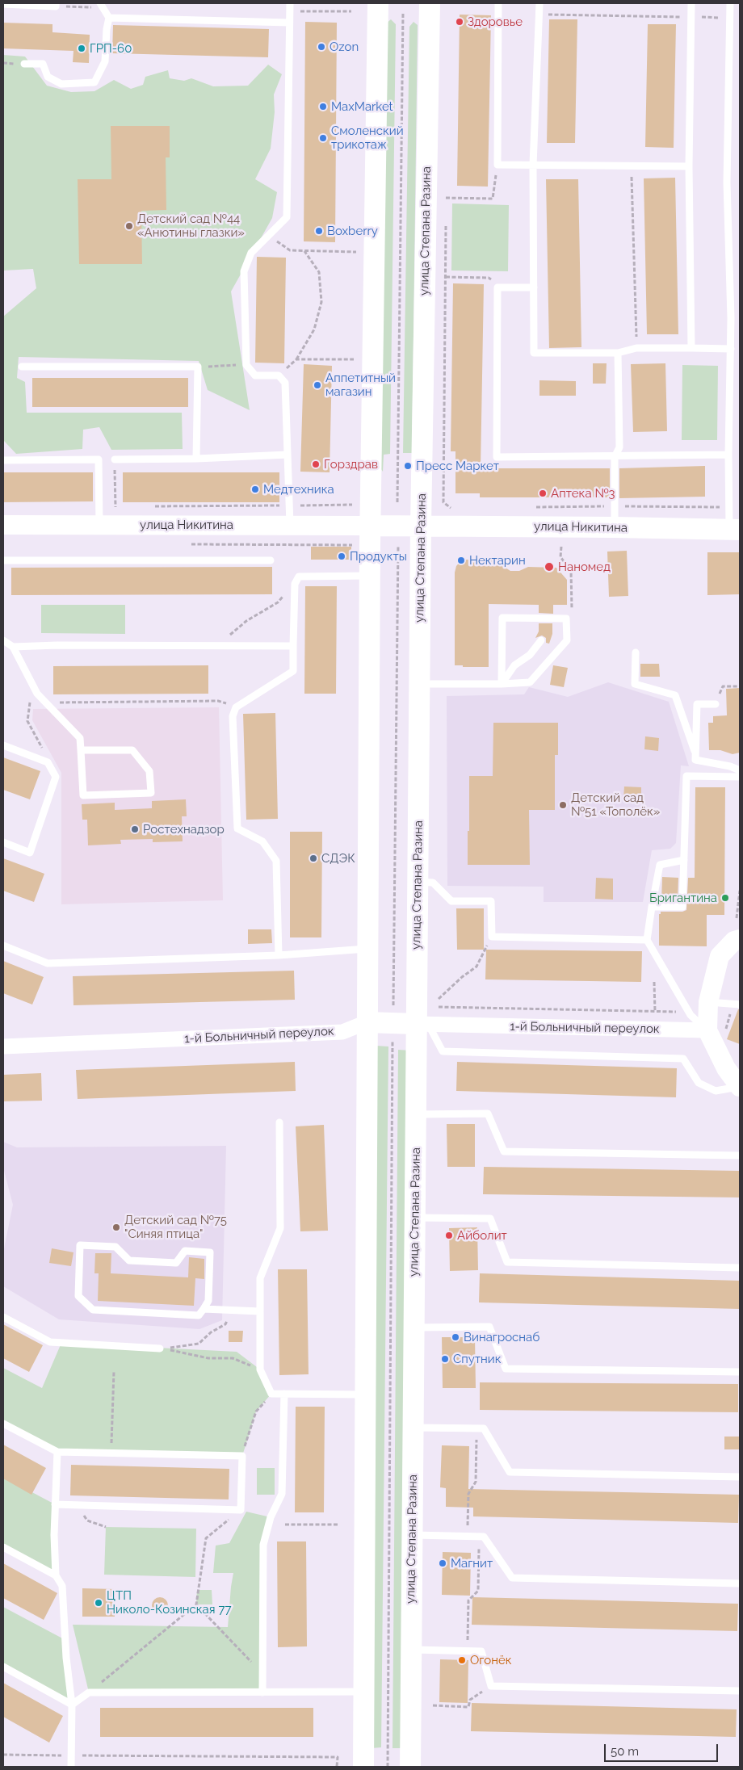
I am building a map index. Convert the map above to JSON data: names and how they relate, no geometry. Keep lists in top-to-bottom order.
{
  "streets": {
    "main road": ["улица Степана Разина", "улица Никитина", "1-й Больничный переулок"]
  },
  "crossings": [
    ["улица Степана Разина", "улица Никитина"],
    ["улица Степана Разина", "1-й Больничный переулок"]
  ],
  "places": [
    "Здоровье",
    "Ozon",
    "ГРП-60",
    "MaxMarket",
    "Смоленский трикотаж",
    "Детский сад №44 «Анютины глазки»",
    "Boxberry",
    "Аппетитный магазин",
    "Горздрав",
    "Пресс Маркет",
    "Медтехника",
    "Аптека №3",
    "Продукты",
    "Нектарин",
    "Наномед",
    "Детский сад №51 «Тополёк»",
    "Ростехнадзор",
    "СДЭК",
    "Бригантина",
    "Детский сад №75 \"Синяя птица\"",
    "Айболит",
    "Винагроснаб",
    "Спутник",
    "Магнит",
    "ЦТП Николо-Козинская 77",
    "Огонёк"
  ],
  "scale_bar": "50 m"
}
